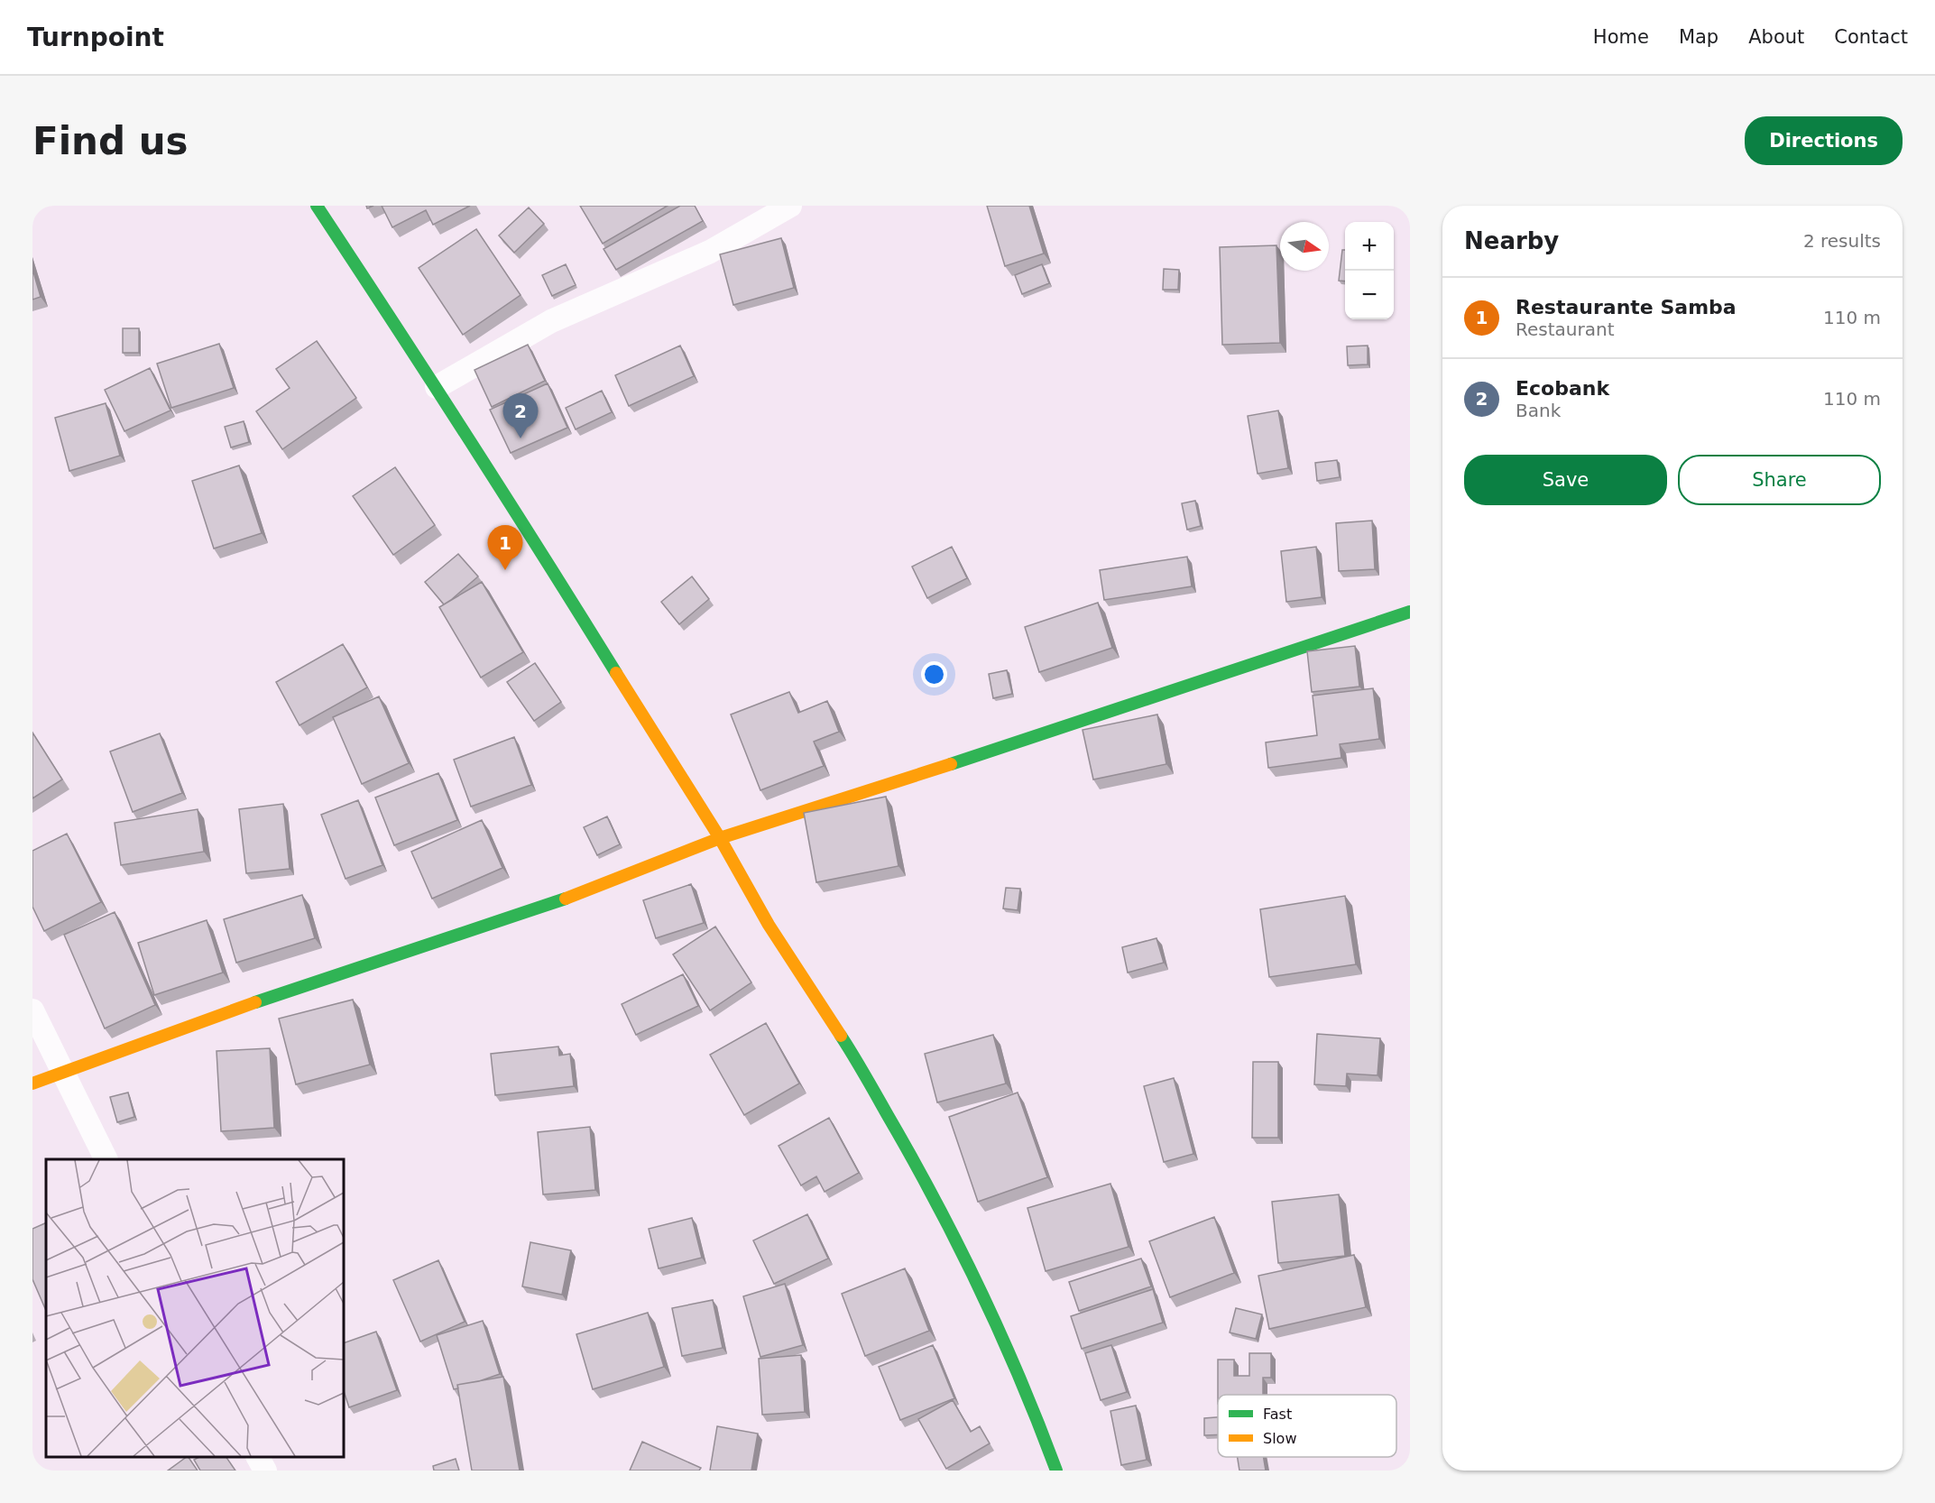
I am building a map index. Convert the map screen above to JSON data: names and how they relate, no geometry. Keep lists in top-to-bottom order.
{
  "legend": ["Fast", "Slow"],
  "north": "right",
  "page": {
    "header": "Turnpoint",
    "nav": [
      "Home",
      "Map",
      "About",
      "Contact"
    ],
    "buttons": [
      "Directions",
      ["Save", "Share"]
    ],
    "title": "Find us",
    "heading": ["Nearby", "2 results"],
    "map_buttons": ["+", "−"],
    "list": [
      {
        "mark": "1",
        "name": "Restaurante Samba",
        "note": "Restaurant",
        "value": "110 m"
      },
      {
        "mark": "2",
        "name": "Ecobank",
        "note": "Bank",
        "value": "110 m"
      }
    ],
    "pins": ["2", "1"]
  }
}
